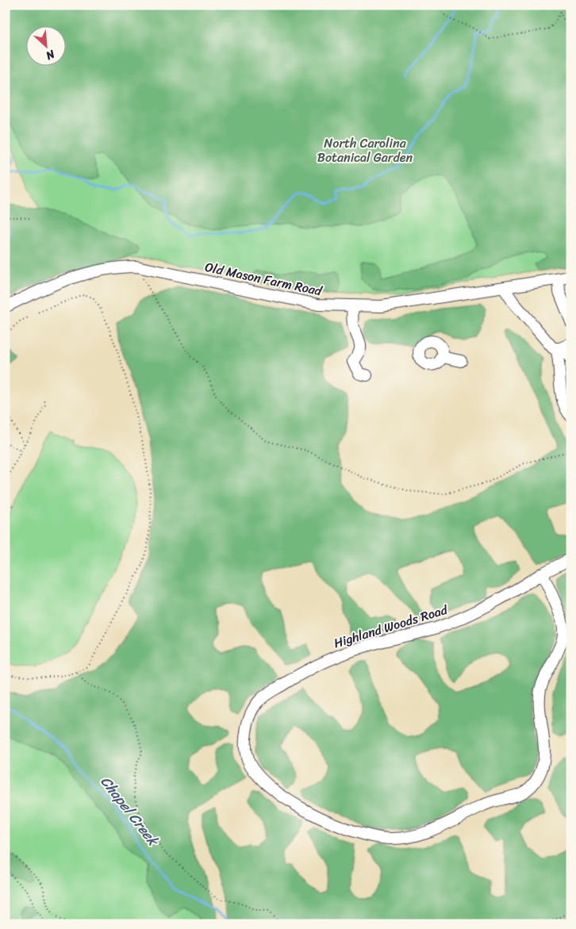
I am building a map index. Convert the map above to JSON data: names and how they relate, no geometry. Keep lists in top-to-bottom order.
{
  "streets": {
    "street": ["Old Mason Farm Road", "Highland Woods Road"]
  },
  "water": ["Chapel Creek"],
  "parks": ["North Carolina Botanical Garden"],
  "north": "bottom right"
}
